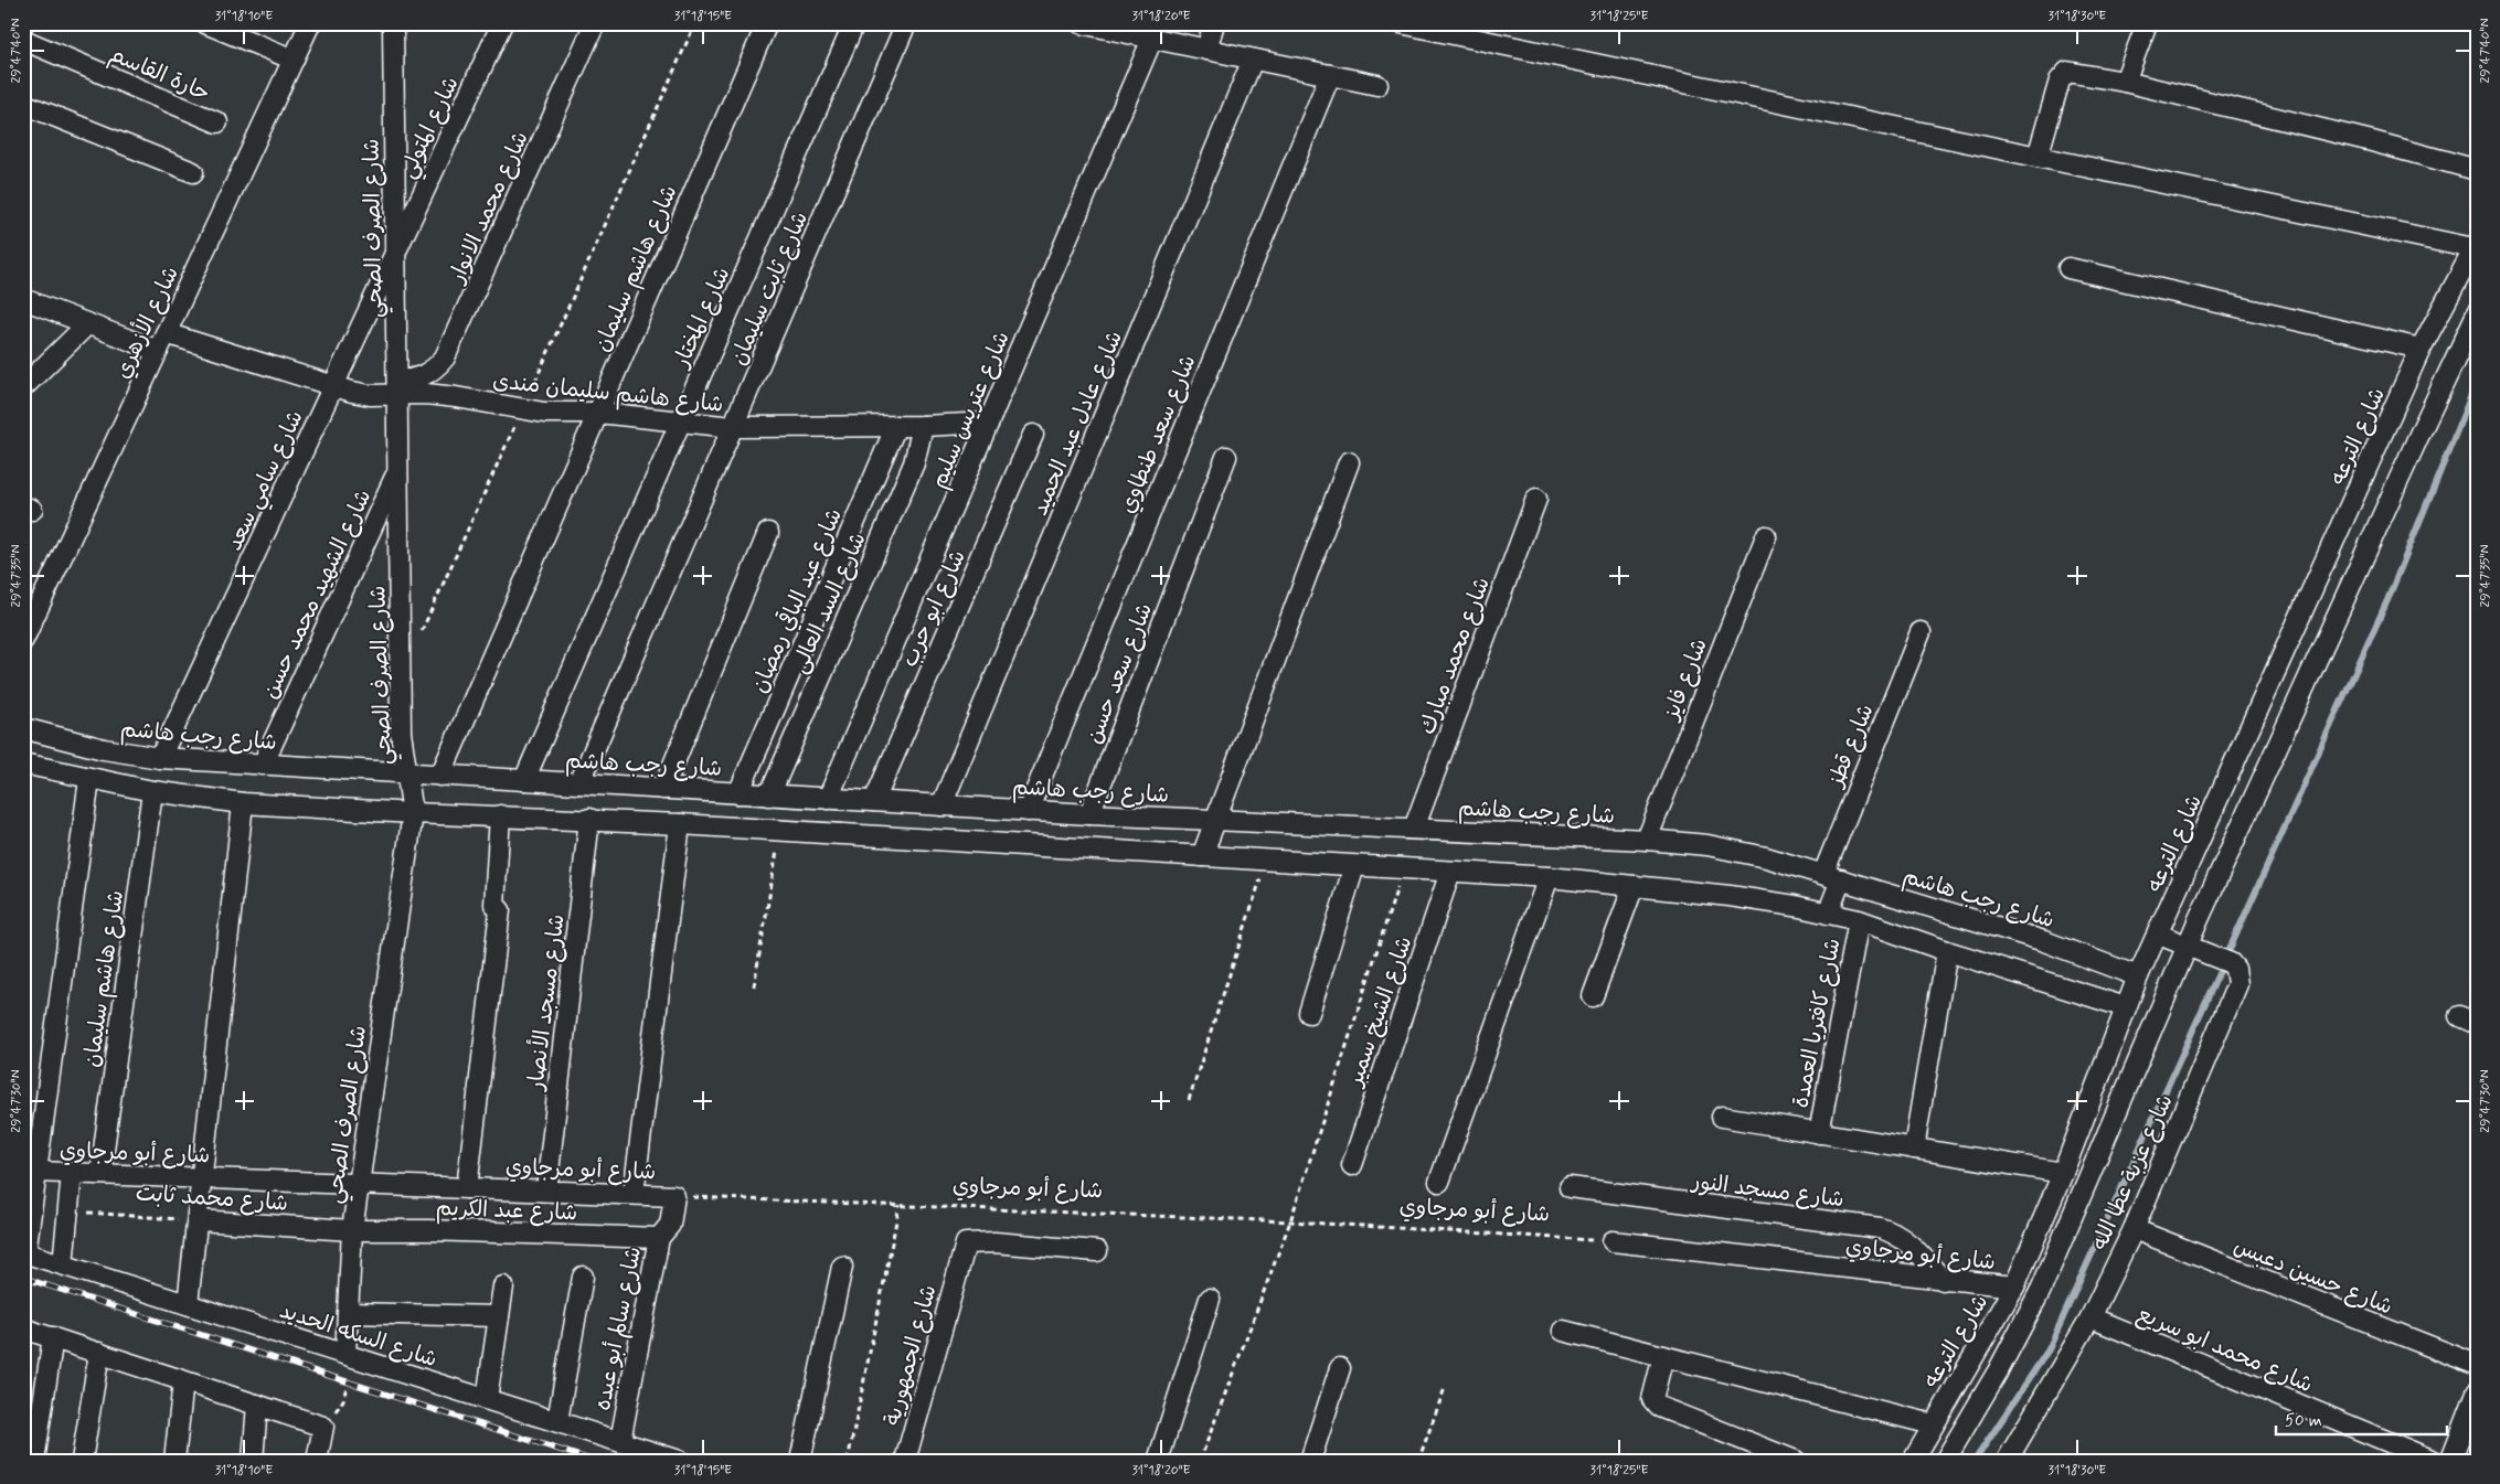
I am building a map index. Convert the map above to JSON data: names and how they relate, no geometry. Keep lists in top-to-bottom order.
{
  "streets": {
    "street": [
      "حارة القاسم",
      "شارع المتولي",
      "شارع محمد الانوار",
      "شارع الصرف الصحي",
      "شارع هاشم سليمان",
      "شارع ثابت سليمان",
      "شارع المختار",
      "شارع الأزهري",
      "شارع هاشم سليمان مندى",
      "شارع عتريس سليم",
      "شارع عادل عبد الحميد",
      "شارع سعد طنطاوي",
      "شارع الترعه",
      "شارع سامي سعد",
      "شارع الشهيد محمد حسن",
      "شارع عبد الباقي رمضان",
      "شارع السد العالى",
      "شارع ابو حرب",
      "شارع محمد مبارك",
      "شارع سعد حسن",
      "شارع فايز",
      "شارع رجب هاشم",
      "شارع قطز",
      "شارع مسجد الأنصار",
      "شارع الشيخ سمير",
      "شارع كافتريا العمدة",
      "شارع أبو مرجاوي",
      "شارع عزبة عطا الله",
      "شارع مسجد النور",
      "شارع محمد ثابت",
      "شارع عبد الكريم",
      "شارع حسين دعبس",
      "شارع سالم أبو عبده",
      "شارع السكه الحديد",
      "شارع محمد ابو سريع",
      "شارع الجمهورية"
    ]
  },
  "crossings": [
    ["شارع المتولي", "شارع الصرف الصحي"],
    ["شارع المتولي", "شارع سامي سعد"],
    ["شارع محمد الانوار", "شارع الصرف الصحي"],
    ["شارع محمد الانوار", "شارع هاشم سليمان مندى"],
    ["شارع الصرف الصحي", "شارع هاشم سليمان مندى"],
    ["شارع الصرف الصحي", "شارع سامي سعد"],
    ["شارع الصرف الصحي", "شارع الشهيد محمد حسن"],
    ["شارع الصرف الصحي", "شارع رجب هاشم"],
    ["شارع الصرف الصحي", "شارع أبو مرجاوي"],
    ["شارع الصرف الصحي", "شارع محمد ثابت"],
    ["شارع الصرف الصحي", "شارع عبد الكريم"],
    ["شارع الصرف الصحي", "شارع السكه الحديد"],
    ["شارع هاشم سليمان", "شارع هاشم سليمان مندى"],
    ["شارع هاشم سليمان", "شارع رجب هاشم"],
    ["شارع هاشم سليمان", "شارع أبو مرجاوي"],
    ["شارع ثابت سليمان", "شارع هاشم سليمان مندى"],
    ["شارع ثابت سليمان", "شارع رجب هاشم"],
    ["شارع المختار", "شارع هاشم سليمان مندى"],
    ["شارع المختار", "شارع رجب هاشم"],
    ["شارع الأزهري", "شارع هاشم سليمان مندى"],
    ["شارع هاشم سليمان مندى", "شارع عتريس سليم"],
    ["شارع هاشم سليمان مندى", "شارع سامي سعد"],
    ["شارع هاشم سليمان مندى", "شارع عبد الباقي رمضان"],
    ["شارع هاشم سليمان مندى", "شارع السد العالى"],
    ["شارع عتريس سليم", "شارع رجب هاشم"],
    ["شارع عادل عبد الحميد", "شارع رجب هاشم"],
    ["شارع سعد طنطاوي", "شارع رجب هاشم"],
    ["شارع الترعه", "شارع رجب هاشم"],
    ["شارع الترعه", "شارع أبو مرجاوي"],
    ["شارع الترعه", "شارع عزبة عطا الله"],
    ["شارع سامي سعد", "شارع رجب هاشم"],
    ["شارع الشهيد محمد حسن", "شارع رجب هاشم"],
    ["شارع عبد الباقي رمضان", "شارع رجب هاشم"],
    ["شارع السد العالى", "شارع رجب هاشم"],
    ["شارع ابو حرب", "شارع رجب هاشم"],
    ["شارع محمد مبارك", "شارع رجب هاشم"],
    ["شارع سعد حسن", "شارع رجب هاشم"],
    ["شارع فايز", "شارع رجب هاشم"],
    ["شارع رجب هاشم", "شارع قطز"],
    ["شارع مسجد الأنصار", "شارع أبو مرجاوي"],
    ["شارع أبو مرجاوي", "شارع مسجد النور"],
    ["شارع أبو مرجاوي", "شارع سالم أبو عبده"],
    ["شارع عزبة عطا الله", "شارع حسين دعبس"],
    ["شارع عزبة عطا الله", "شارع محمد ابو سريع"],
    ["شارع محمد ثابت", "شارع عبد الكريم"],
    ["شارع عبد الكريم", "شارع سالم أبو عبده"],
    ["شارع سالم أبو عبده", "شارع السكه الحديد"]
  ],
  "scale_bar": "50 m",
  "coordinates": [
    "31°18'10\"E",
    "31°18'15\"E",
    "31°18'20\"E",
    "31°18'25\"E",
    "31°18'30\"E",
    "29°47'40\"N",
    "29°47'35\"N",
    "29°47'30\"N"
  ]
}
